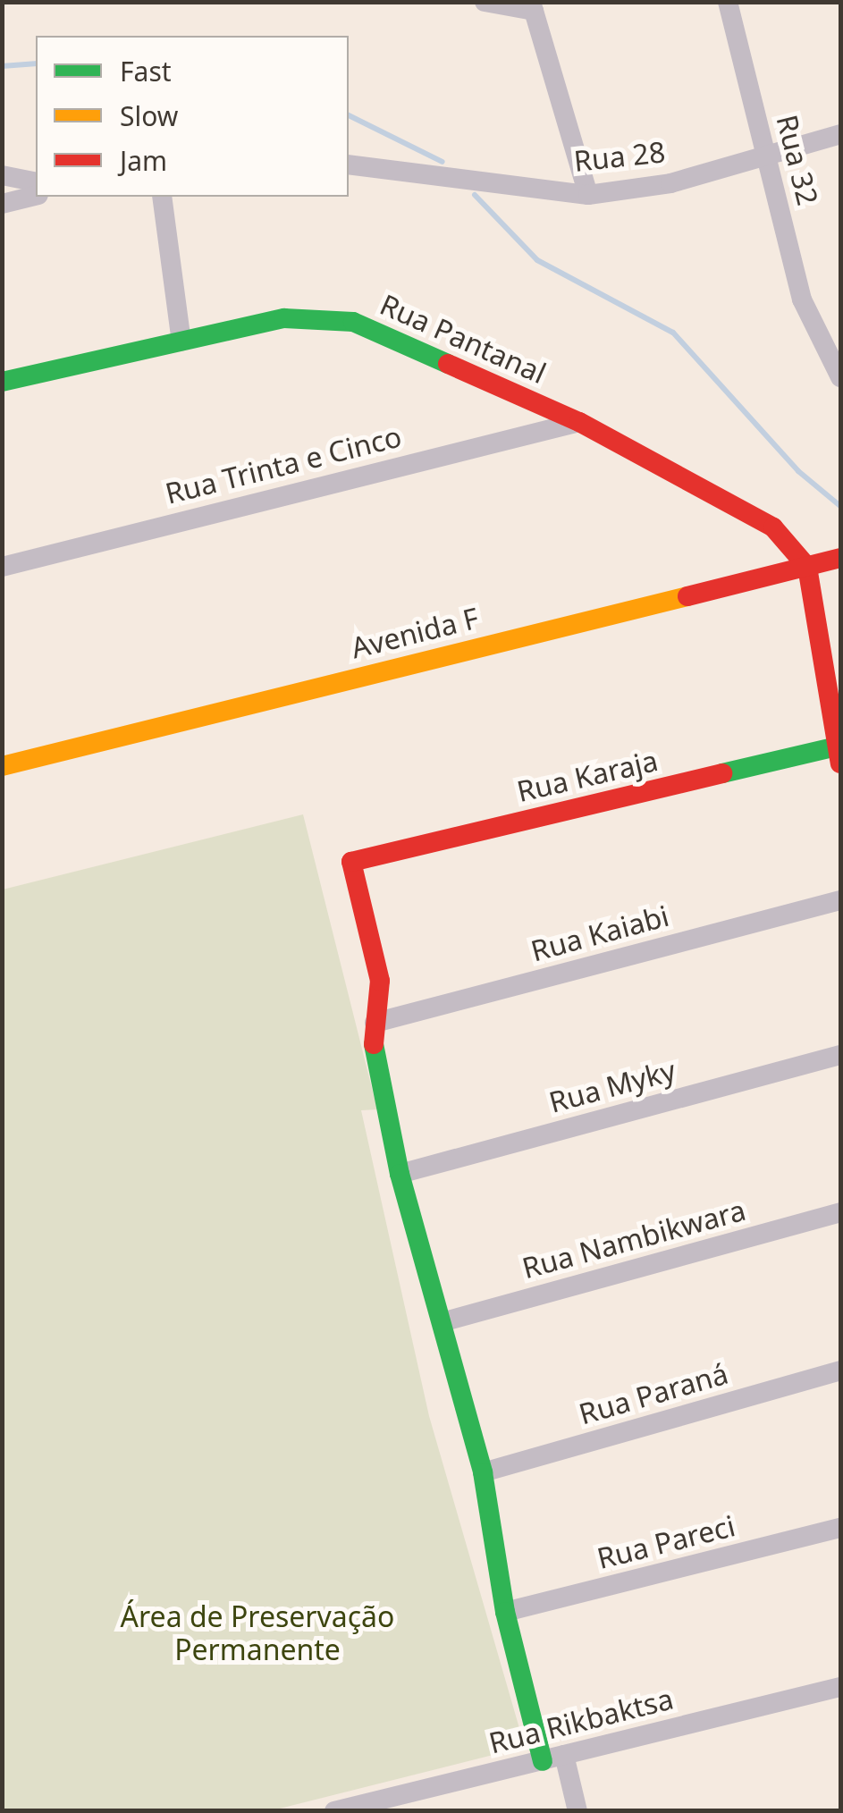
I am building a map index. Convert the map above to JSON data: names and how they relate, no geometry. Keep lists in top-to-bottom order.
{
  "streets": {
    "street": [
      "Rua 28",
      "Rua 32",
      "Rua Pantanal",
      "Rua Trinta e Cinco",
      "Avenida F",
      "Rua Karaja",
      "Rua Kaiabi",
      "Rua Myky",
      "Rua Nambikwara",
      "Rua Paraná",
      "Rua Pareci",
      "Rua Rikbaktsa"
    ]
  },
  "crossings": [
    ["Rua 28", "Rua 32"],
    ["Rua Pantanal", "Rua Trinta e Cinco"],
    ["Rua Pantanal", "Avenida F"],
    ["Rua Karaja", "Rua Kaiabi"]
  ],
  "parks": ["Área de Preservação Permanente"],
  "legend": ["Fast", "Slow", "Jam"]
}
